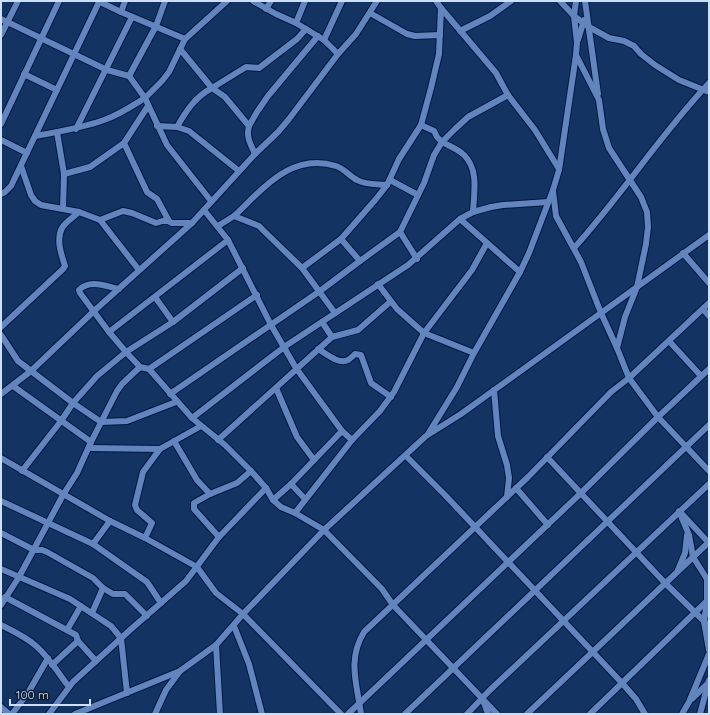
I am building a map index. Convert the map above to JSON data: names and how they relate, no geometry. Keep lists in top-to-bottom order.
{
  "scale_bar": "100 m"
}
